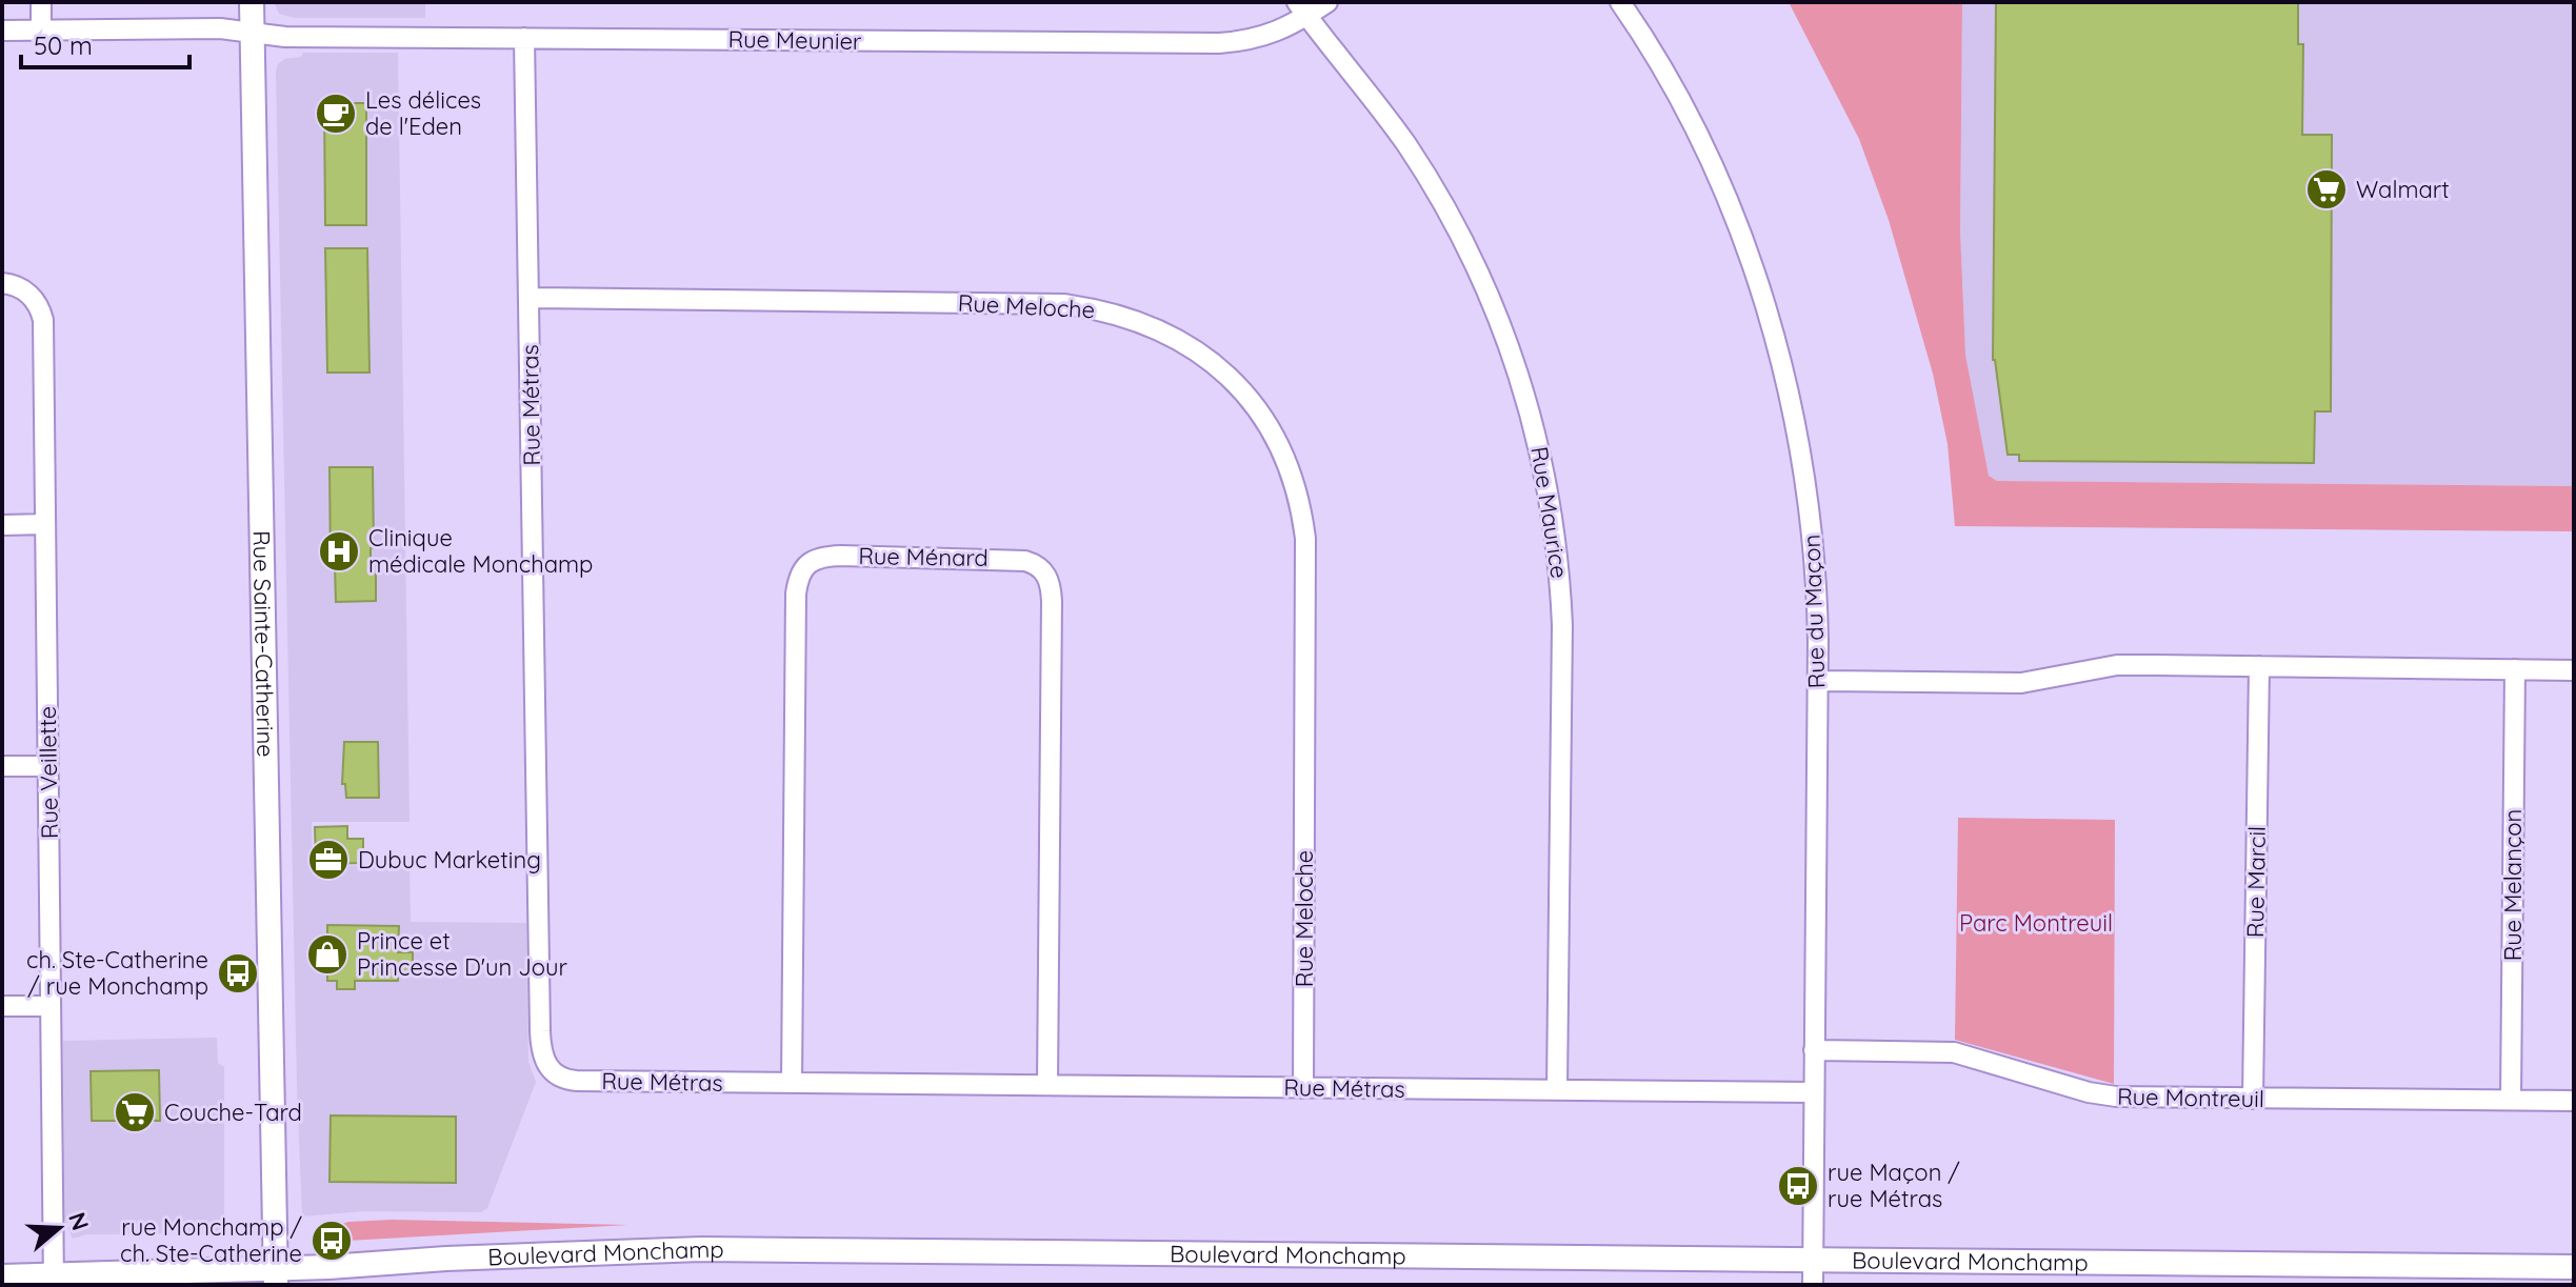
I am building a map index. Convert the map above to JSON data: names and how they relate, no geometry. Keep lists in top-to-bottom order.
{
  "streets": {
    "street": [
      "Rue Meunier",
      "Rue Meloche",
      "Rue Métras",
      "Rue Maurice",
      "Rue Ménard",
      "Rue du Maçon",
      "Rue Sainte-Catherine",
      "Rue Veillette",
      "Rue Marcil",
      "Rue Melançon",
      "Rue Montreuil",
      "Boulevard Monchamp"
    ]
  },
  "crossings": [
    ["Rue Meunier", "Rue Métras"],
    ["Rue Meunier", "Rue Maurice"],
    ["Rue Meunier", "Rue Sainte-Catherine"],
    ["Rue Meloche", "Rue Métras"],
    ["Rue Métras", "Rue Maurice"],
    ["Rue Métras", "Rue Ménard"],
    ["Rue Métras", "Rue du Maçon"],
    ["Rue du Maçon", "Rue Montreuil"],
    ["Rue du Maçon", "Boulevard Monchamp"],
    ["Rue Sainte-Catherine", "Boulevard Monchamp"],
    ["Rue Veillette", "Boulevard Monchamp"],
    ["Rue Marcil", "Rue Montreuil"],
    ["Rue Melançon", "Rue Montreuil"]
  ],
  "parks": ["Parc Montreuil"],
  "places": {
    "cafe": ["Les délices de l'Eden"],
    "supermarket": ["Walmart", "Couche-Tard"],
    "hospital": ["Clinique médicale Monchamp"],
    "office": ["Dubuc Marketing"],
    "shop": ["Prince et Princesse D'un Jour"],
    "bus stop": ["ch. Ste-Catherine / rue Monchamp", "rue Maçon / rue Métras", "rue Monchamp / ch. Ste-Catherine"]
  },
  "scale_bar": "50 m",
  "north": "right"
}
